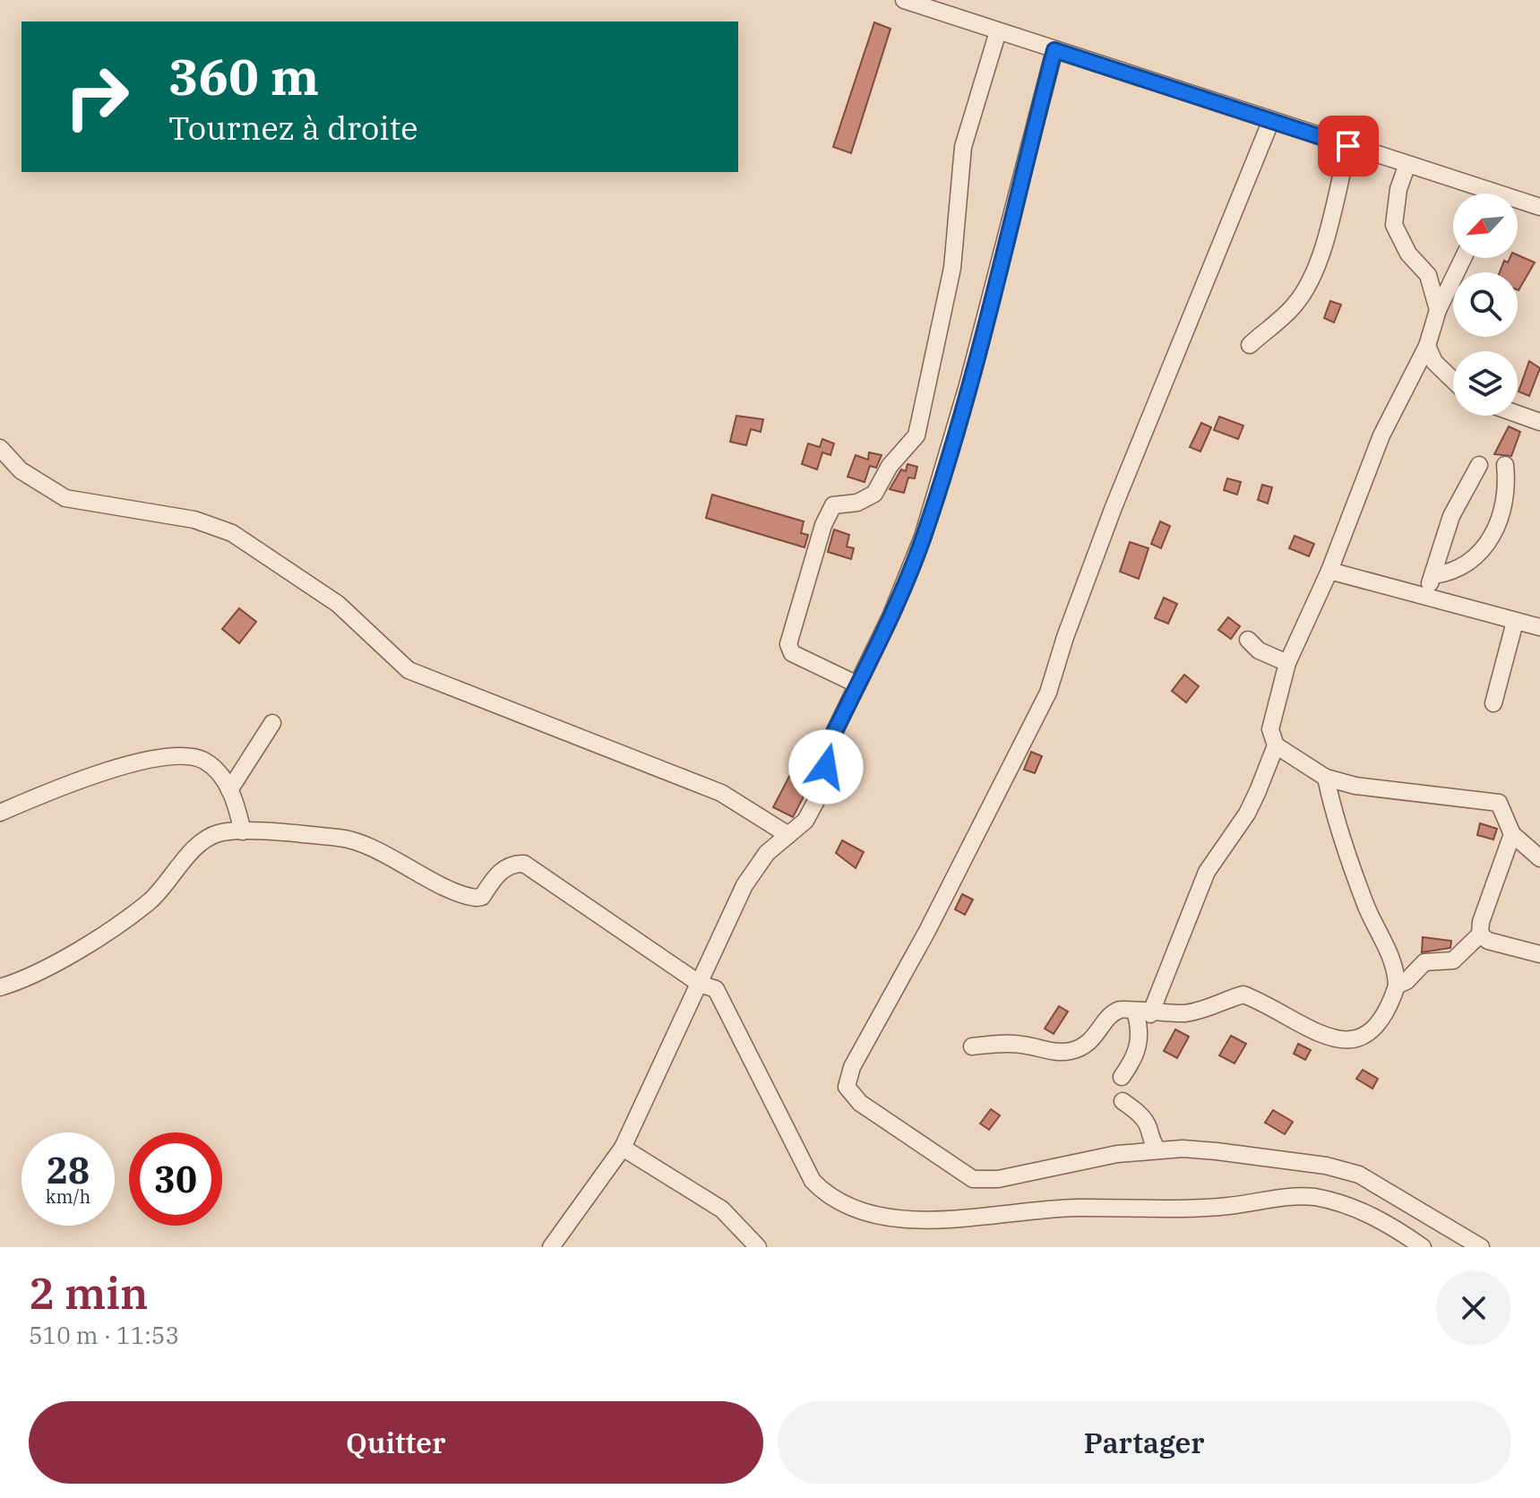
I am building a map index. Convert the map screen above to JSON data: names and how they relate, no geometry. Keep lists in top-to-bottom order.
{
  "north": "bottom left",
  "page": {
    "turn": ["360 m", "Tournez à droite"],
    "speed": "28 km/h",
    "limit": "30",
    "heading": ["2 min", "510 m · 11:53"],
    "buttons": ["Quitter", "Partager"]
  }
}
